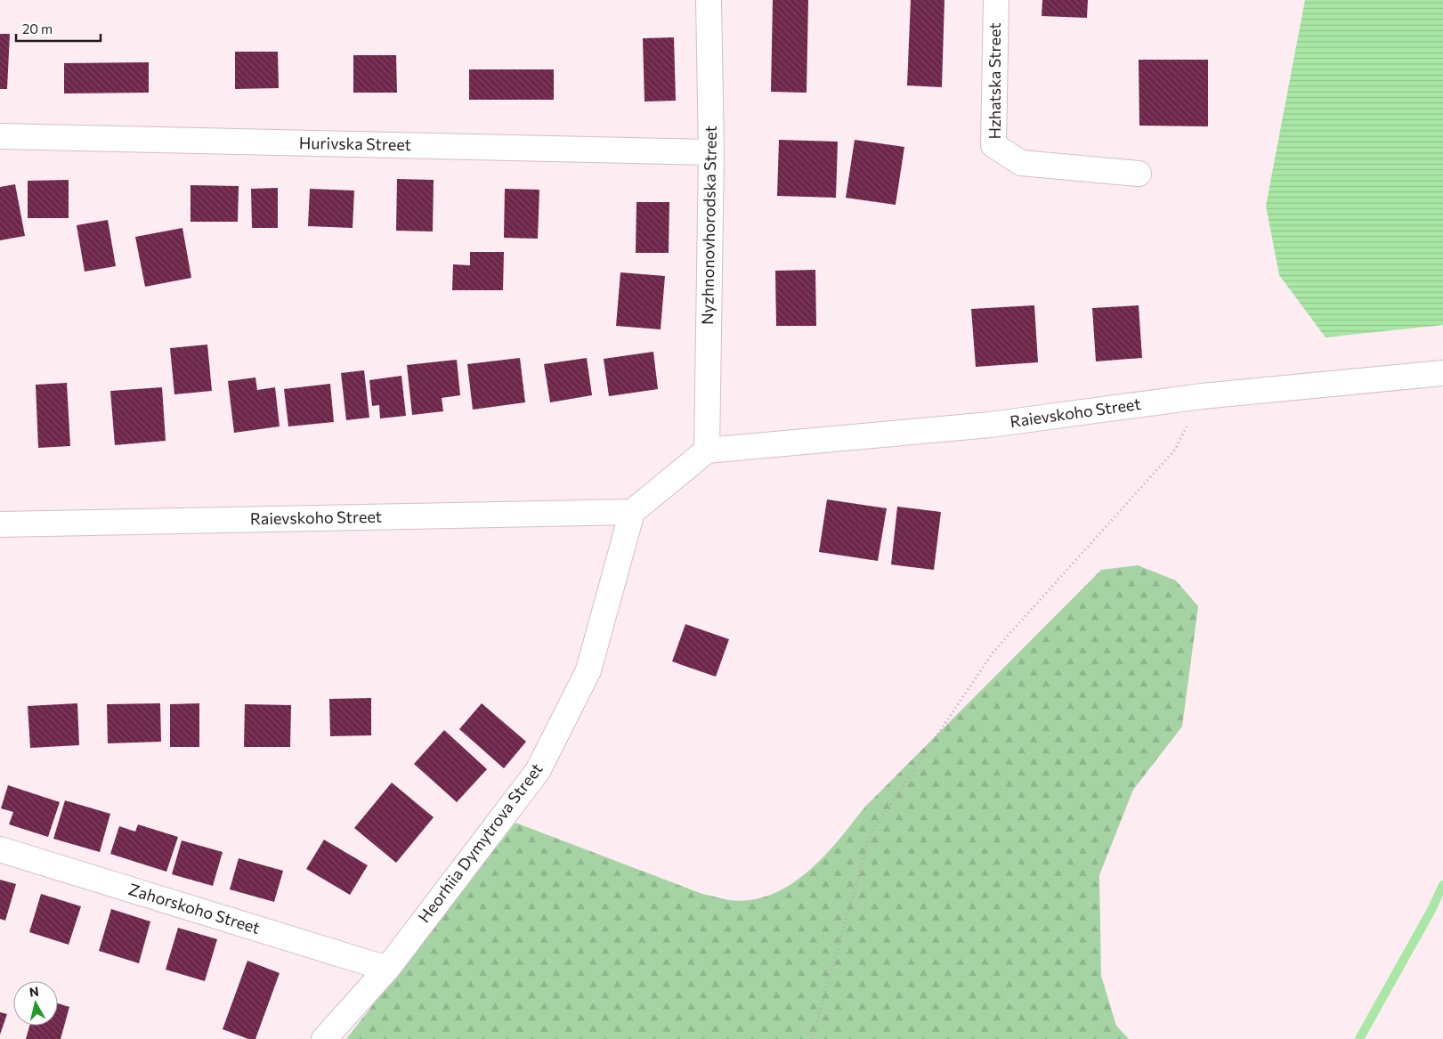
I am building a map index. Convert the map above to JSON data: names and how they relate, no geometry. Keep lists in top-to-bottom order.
{
  "streets": {
    "street": [
      "Hzhatska Street",
      "Hurivska Street",
      "Nyzhnonovhorodska Street",
      "Raievskoho Street",
      "Heorhiia Dymytrova Street",
      "Zahorskoho Street"
    ]
  },
  "crossings": [
    ["Hurivska Street", "Nyzhnonovhorodska Street"],
    ["Nyzhnonovhorodska Street", "Raievskoho Street"],
    ["Raievskoho Street", "Heorhiia Dymytrova Street"],
    ["Heorhiia Dymytrova Street", "Zahorskoho Street"]
  ],
  "scale_bar": "20 m",
  "north": "top"
}
